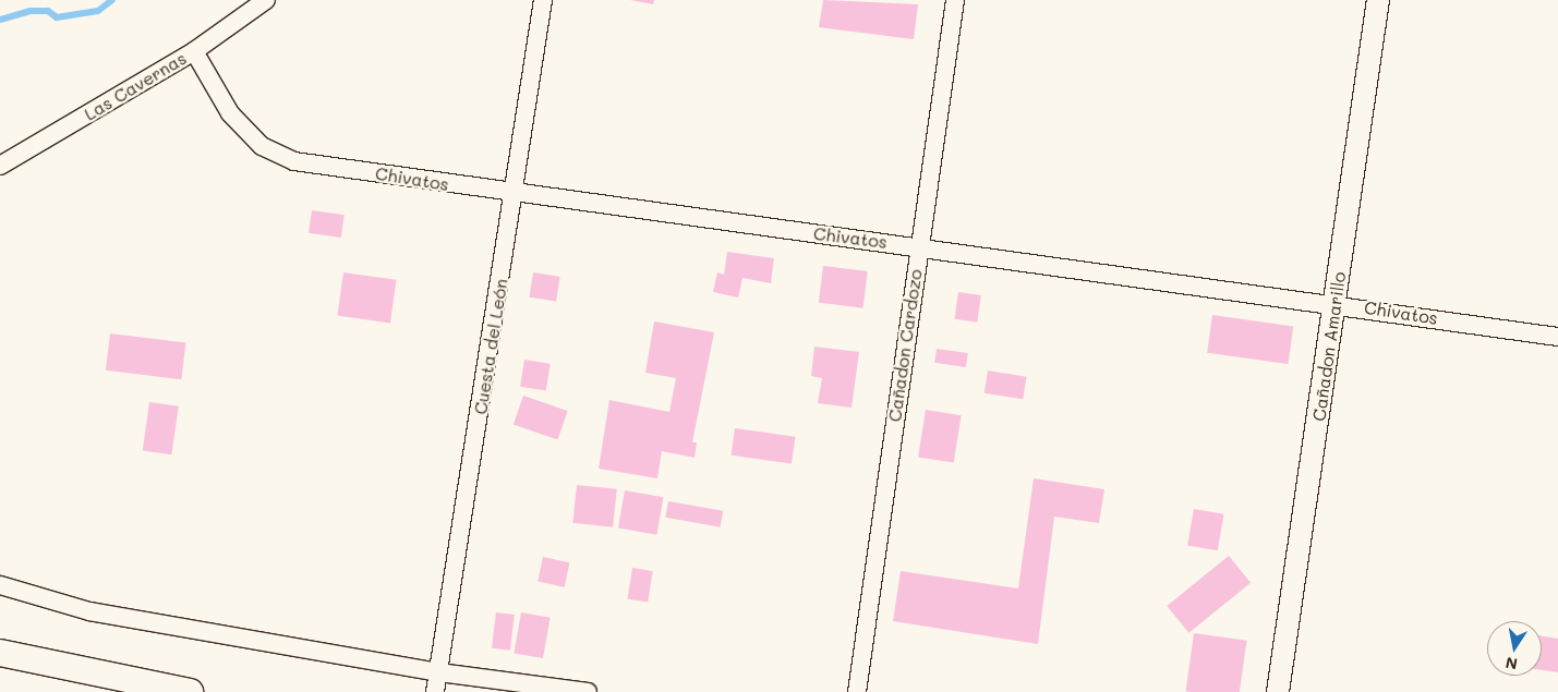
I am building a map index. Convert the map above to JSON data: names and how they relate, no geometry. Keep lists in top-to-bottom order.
{
  "streets": {
    "street": [
      "Las Cavernas",
      "Chivatos",
      "Cañadon Cardozo",
      "Cuesta del León",
      "Cañadon Amarillo"
    ]
  },
  "crossings": [
    ["Las Cavernas", "Chivatos"],
    ["Chivatos", "Cañadon Cardozo"],
    ["Chivatos", "Cuesta del León"],
    ["Chivatos", "Cañadon Amarillo"]
  ],
  "north": "bottom"
}
